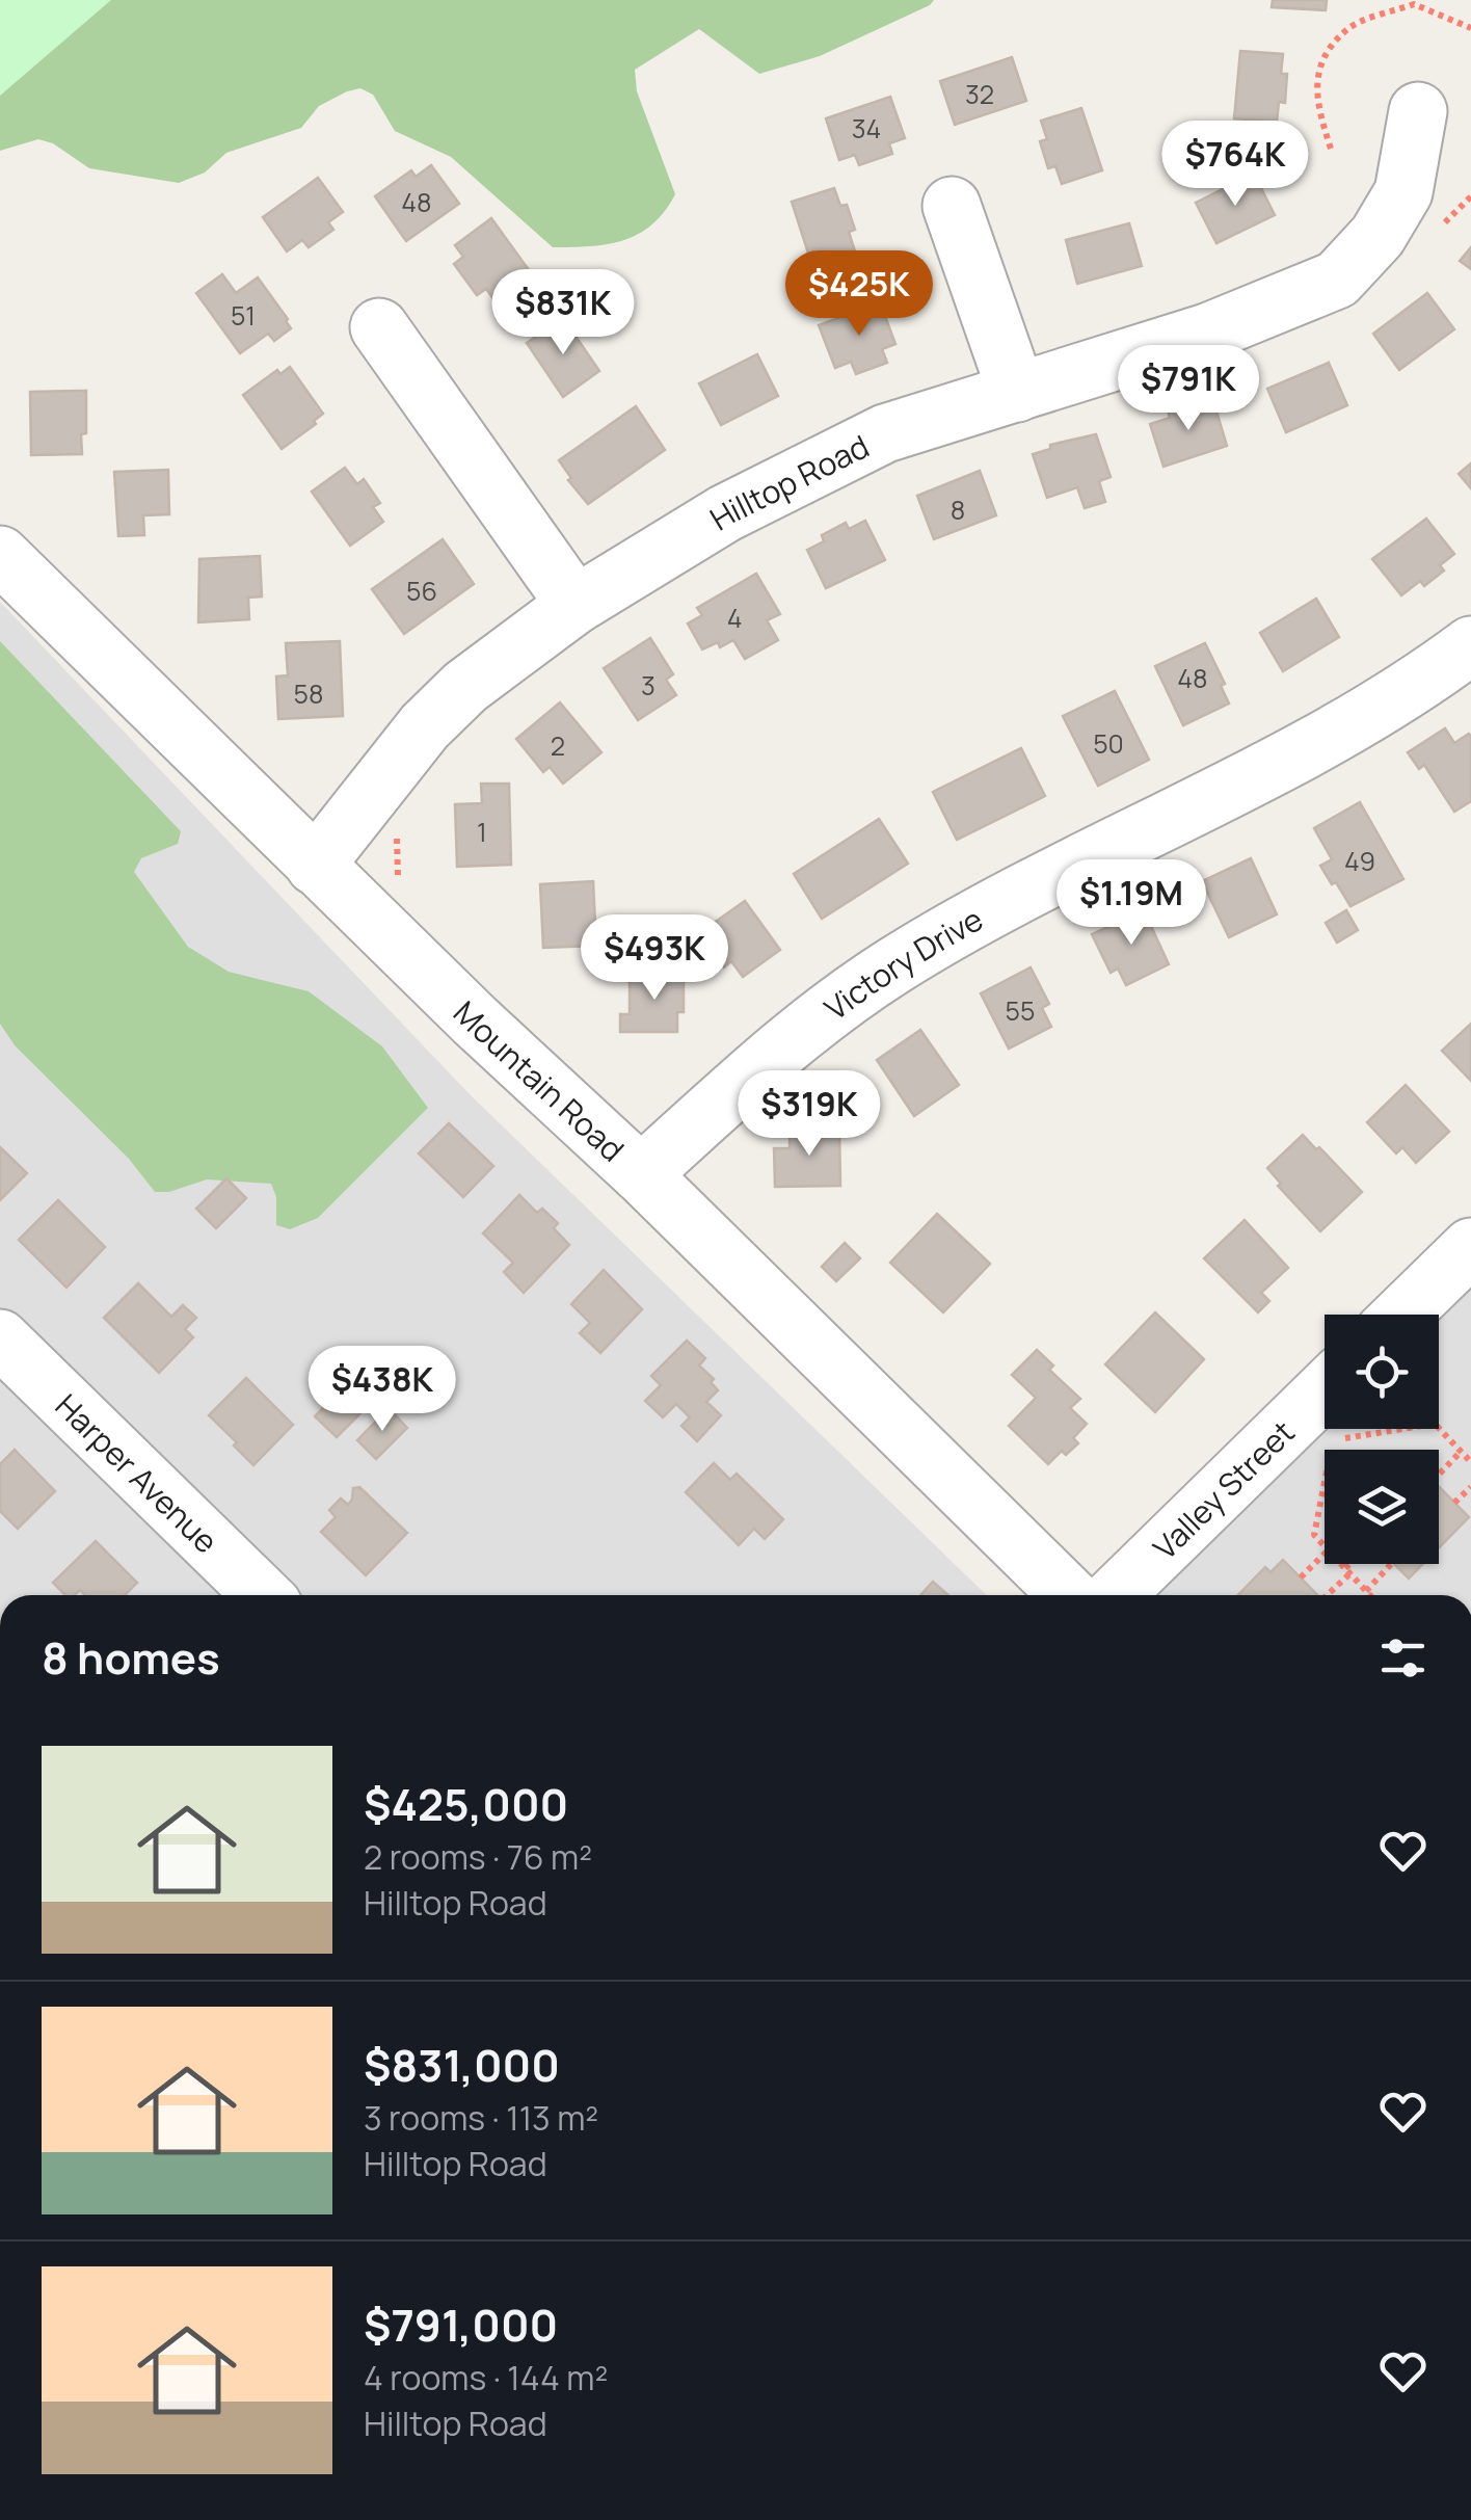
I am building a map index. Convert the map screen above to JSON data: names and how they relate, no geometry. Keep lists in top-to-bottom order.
{
  "streets": {
    "street": [
      "Hilltop Road",
      "Victory Drive",
      "Mountain Road",
      "Harper Avenue",
      "Valley Street"
    ]
  },
  "crossings": [
    ["Hilltop Road", "Mountain Road"],
    ["Victory Drive", "Mountain Road"]
  ],
  "house_numbers": [
    "32",
    "34",
    "48",
    "51",
    "8",
    "56",
    "4",
    "48",
    "3",
    "58",
    "50",
    "2",
    "1",
    "49",
    "55"
  ],
  "page": {
    "price": [
      "$764K",
      "$425K",
      "$831K",
      "$791K",
      "$1.19M",
      "$493K",
      "$319K",
      "$438K"
    ],
    "heading": "8 homes",
    "list": [
      {
        "name": "$425,000",
        "note": "2 rooms · 76 m² · Hilltop Road"
      },
      {
        "name": "$831,000",
        "note": "3 rooms · 113 m² · Hilltop Road"
      },
      {
        "name": "$791,000",
        "note": "4 rooms · 144 m² · Hilltop Road"
      }
    ]
  }
}
